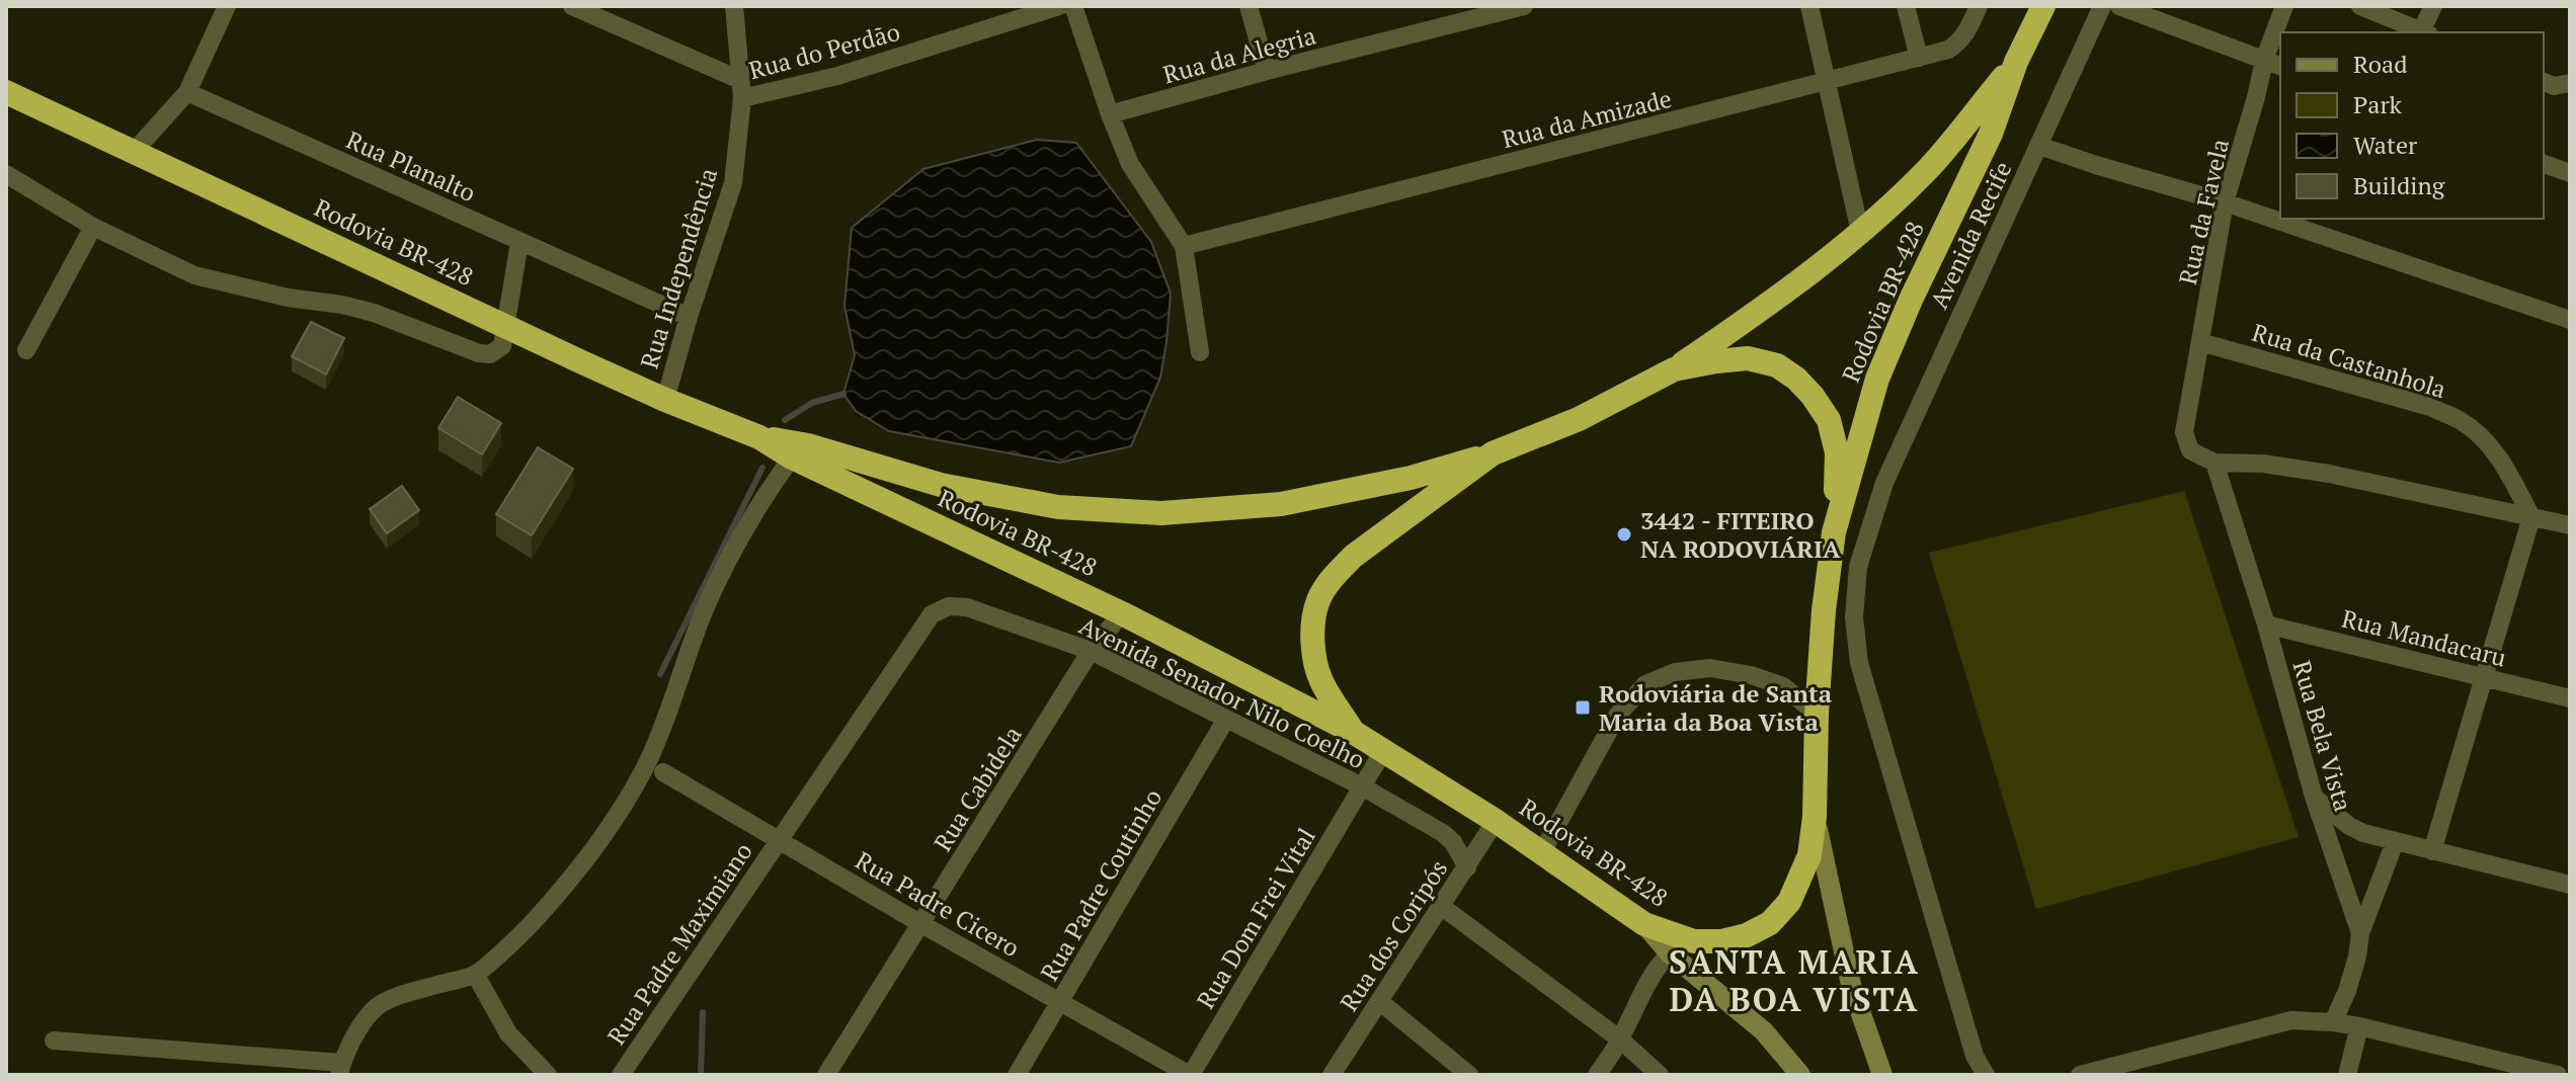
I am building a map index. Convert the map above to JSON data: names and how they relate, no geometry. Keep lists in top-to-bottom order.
{
  "streets": {
    "highway": ["Rodovia BR-428"],
    "street": [
      "Rua do Perdão",
      "Rua da Alegria",
      "Rua da Amizade",
      "Rua Planalto",
      "Rua da Favela",
      "Avenida Recife",
      "Rua Independência",
      "Rua da Castanhola",
      "Rua Mandacaru",
      "Avenida Senador Nilo Coelho",
      "Rua Bela Vista",
      "Rua Cabidela",
      "Rua Padre Coutinho",
      "Rua Padre Cicero",
      "Rua Dom Frei Vital",
      "Rua dos Coripós",
      "Rua Padre Maximiano"
    ]
  },
  "crossings": [
    ["Rua do Perdão", "Rua Independência"],
    ["Rua Planalto", "Rua Independência"],
    ["Rua da Favela", "Rua da Castanhola"],
    ["Rua da Favela", "Rua Bela Vista"],
    ["Rodovia BR-428", "Rua Independência"],
    ["Rodovia BR-428", "Rua Cabidela"],
    ["Rodovia BR-428", "Rua Dom Frei Vital"],
    ["Rodovia BR-428", "Rua dos Coripós"],
    ["Rua Mandacaru", "Rua Bela Vista"],
    ["Avenida Senador Nilo Coelho", "Rua Cabidela"],
    ["Avenida Senador Nilo Coelho", "Rua Padre Coutinho"],
    ["Avenida Senador Nilo Coelho", "Rua Dom Frei Vital"],
    ["Avenida Senador Nilo Coelho", "Rua dos Coripós"],
    ["Avenida Senador Nilo Coelho", "Rua Padre Maximiano"],
    ["Rua Cabidela", "Rua Padre Cicero"],
    ["Rua Padre Coutinho", "Rua Padre Cicero"],
    ["Rua Padre Cicero", "Rua Dom Frei Vital"],
    ["Rua Padre Cicero", "Rua Padre Maximiano"]
  ],
  "districts": ["SANTA MARIA DA BOA VISTA"],
  "places": {
    "other": ["3442 - FITEIRO NA RODOVIÁRIA"],
    "transit": ["Rodoviária de Santa Maria da Boa Vista"]
  },
  "legend": [
    "Road",
    "Park",
    "Water",
    "Building"
  ]
}
